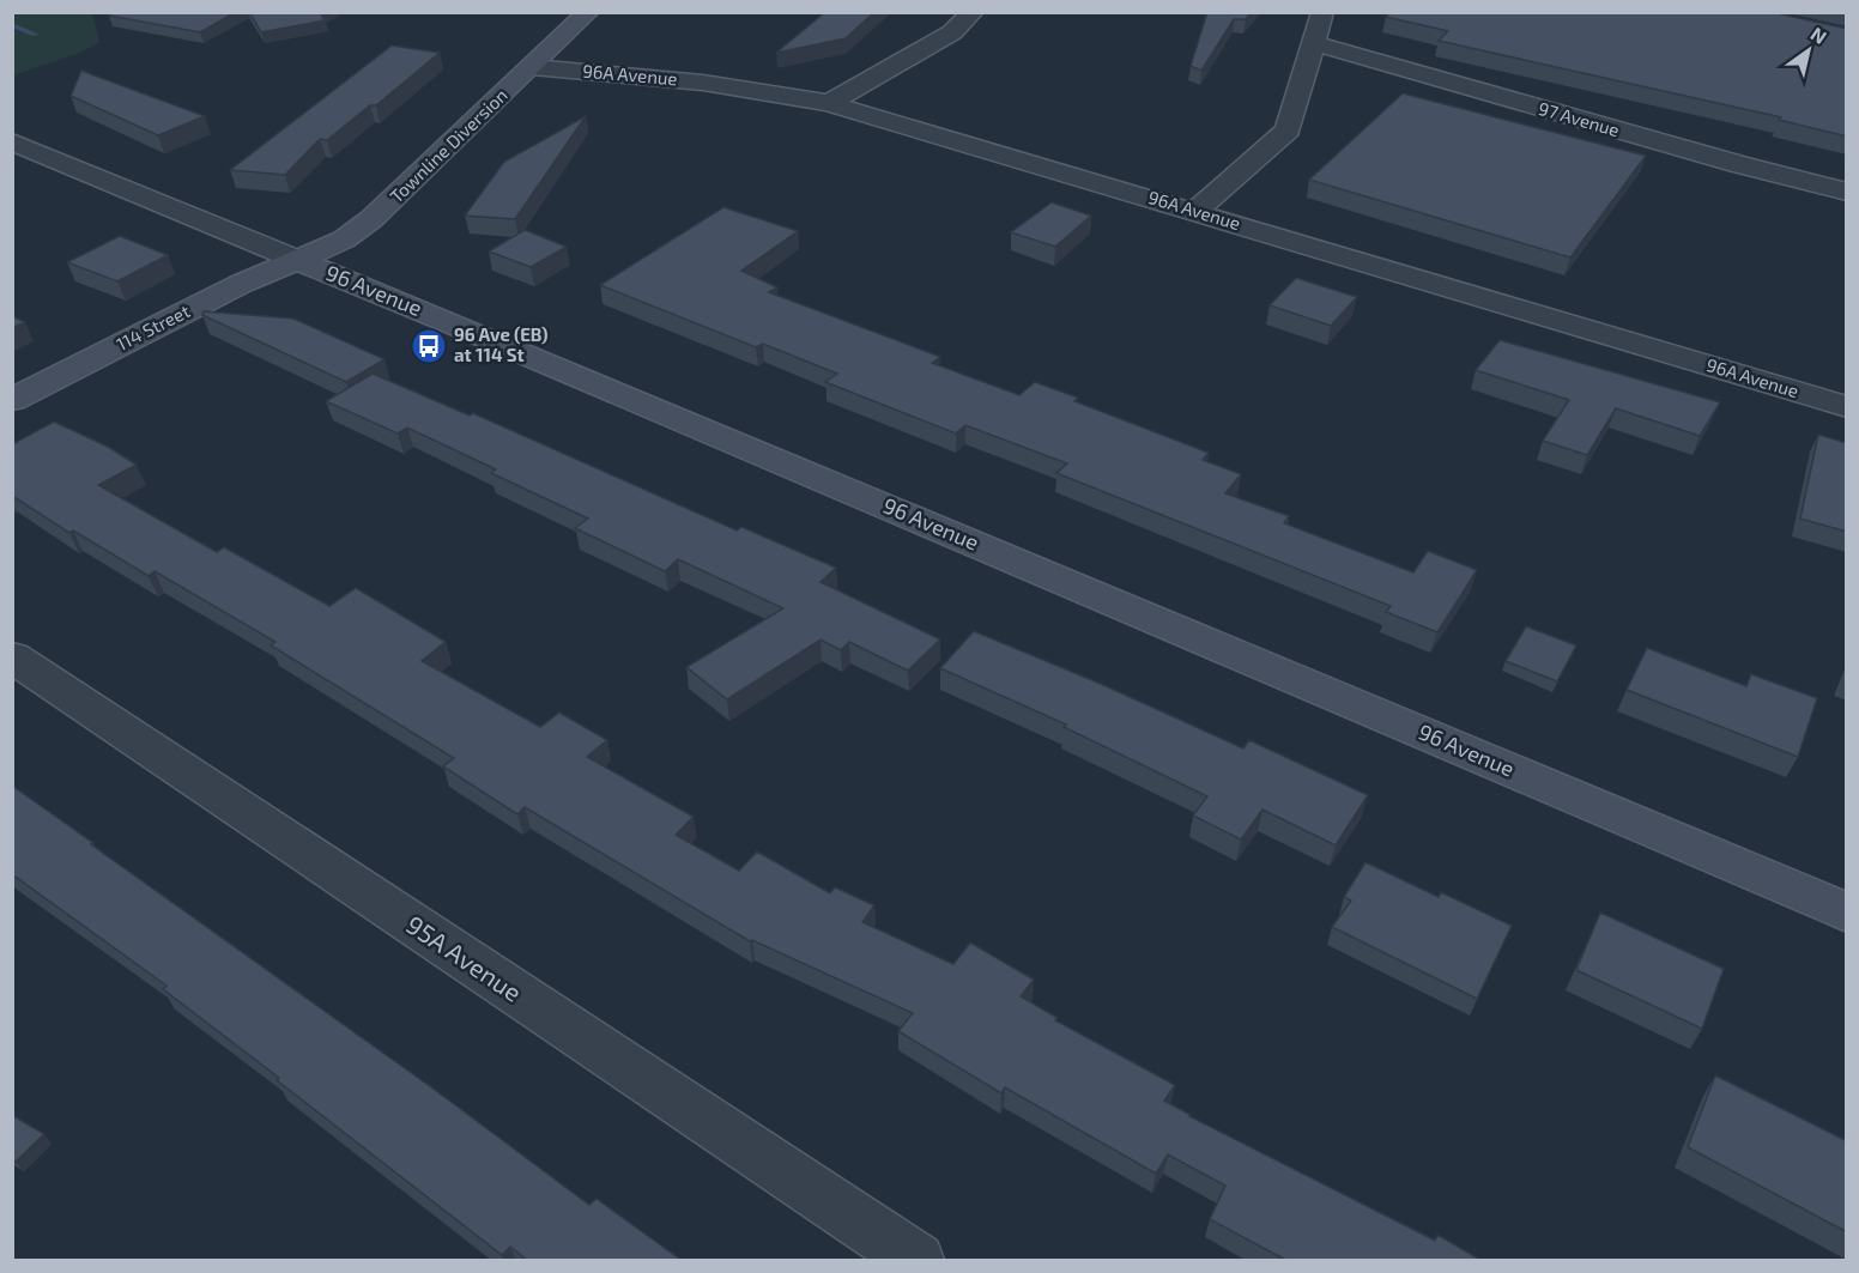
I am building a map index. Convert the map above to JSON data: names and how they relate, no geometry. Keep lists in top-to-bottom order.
{
  "streets": {
    "street": [
      "96A Avenue",
      "97 Avenue",
      "Townline Diversion",
      "96 Avenue",
      "114 Street",
      "95A Avenue"
    ]
  },
  "crossings": [
    ["96A Avenue", "Townline Diversion"],
    ["Townline Diversion", "96 Avenue"],
    ["Townline Diversion", "114 Street"],
    ["96 Avenue", "114 Street"]
  ],
  "places": {
    "bus stop": ["96 Ave (EB) at 114 St"]
  },
  "north": "top right"
}
